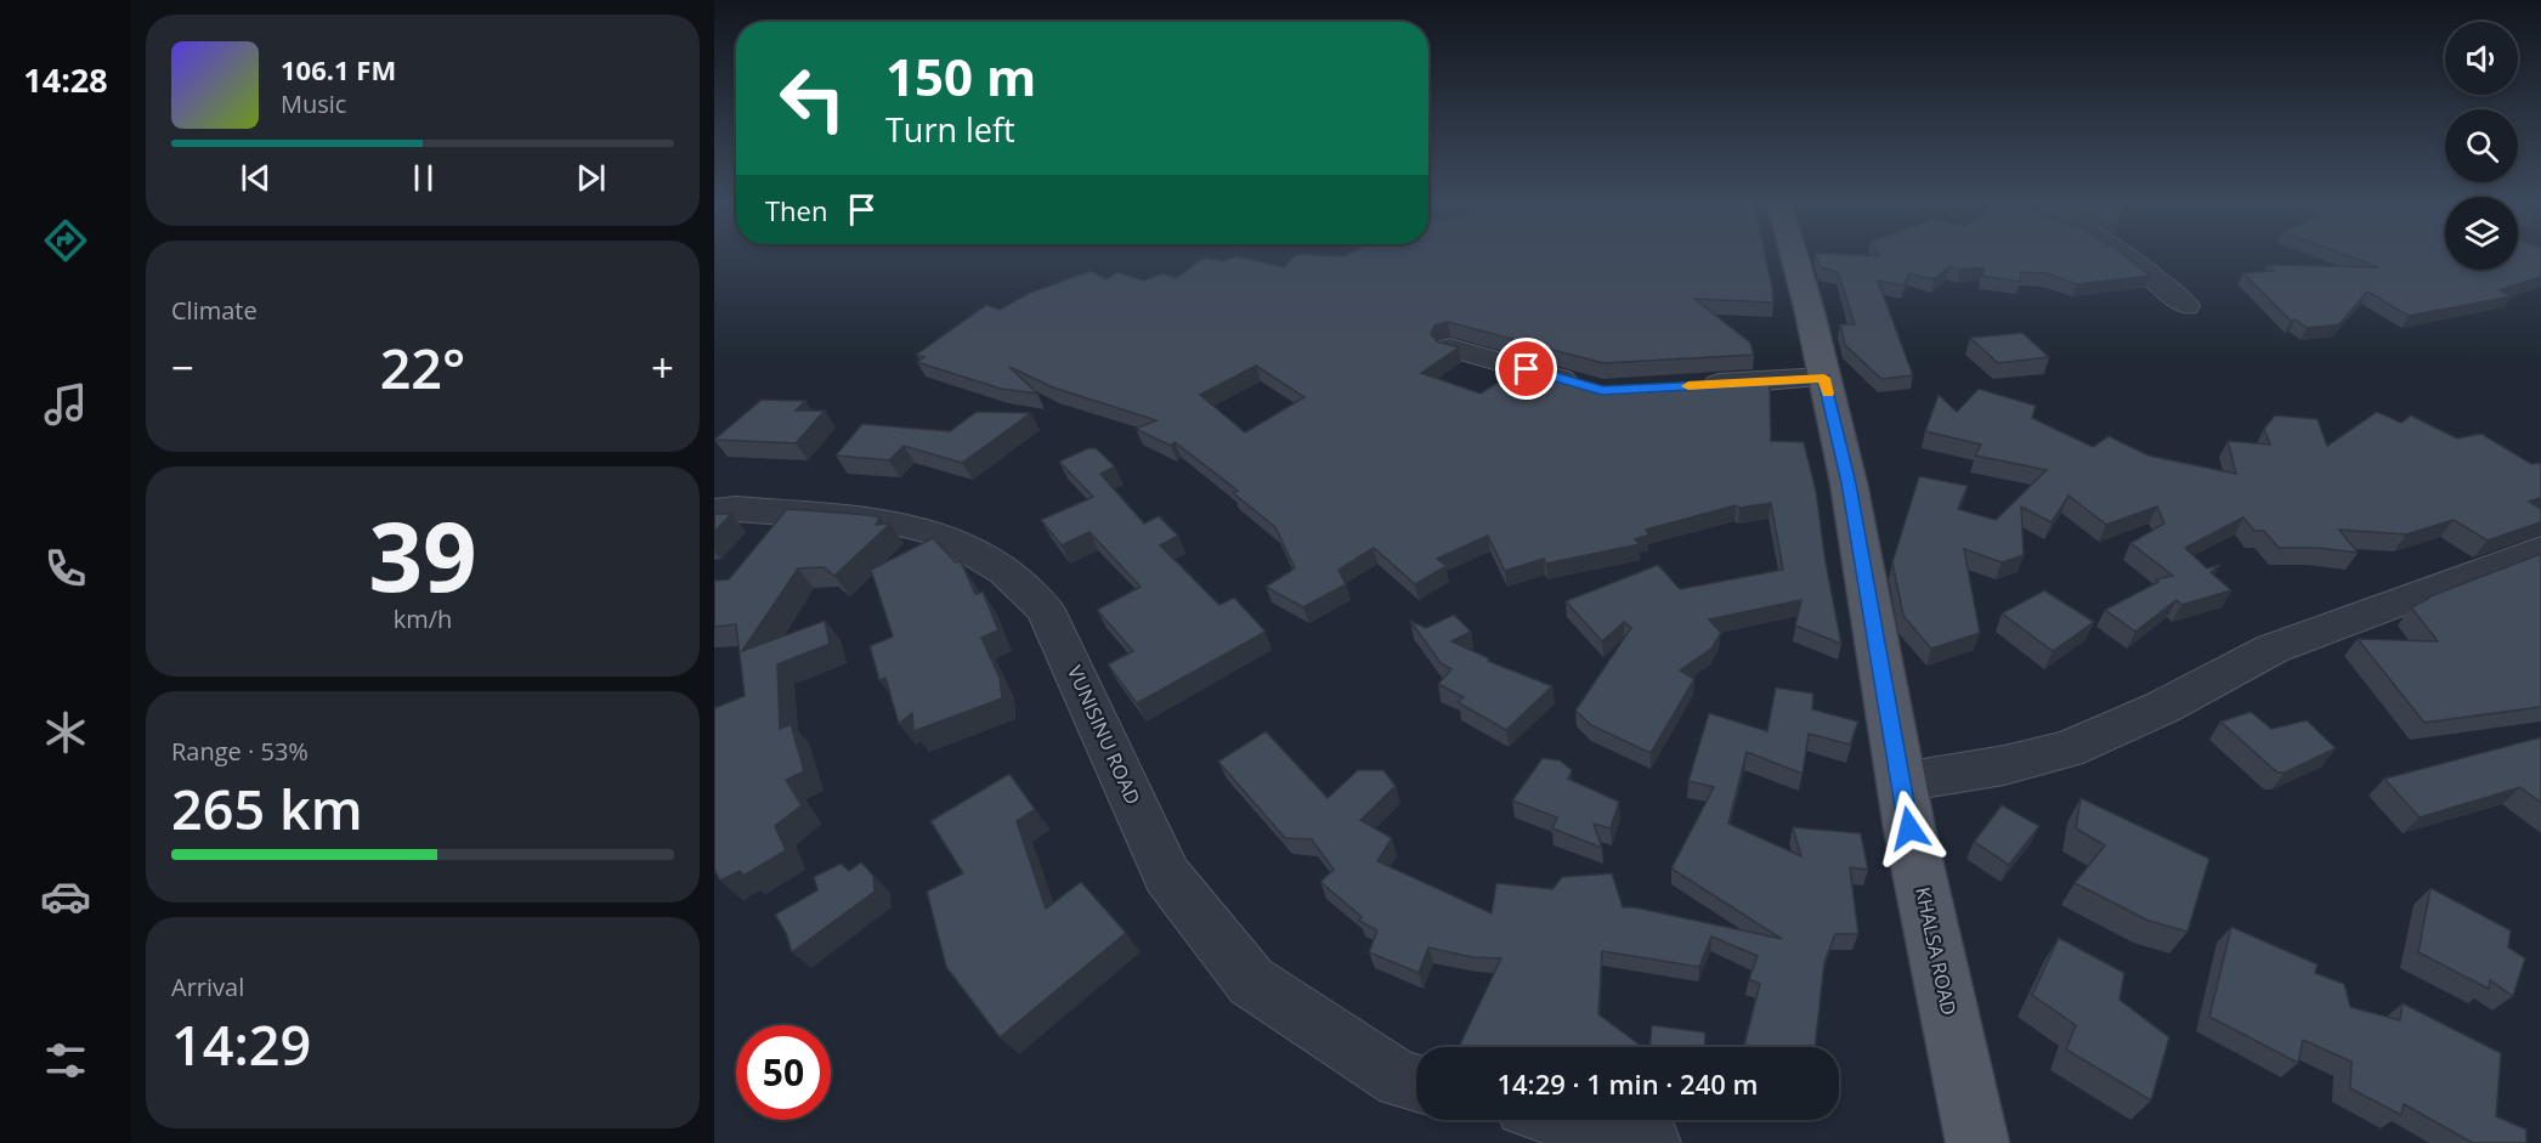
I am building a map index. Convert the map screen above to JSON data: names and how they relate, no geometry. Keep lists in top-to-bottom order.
{
  "streets": {
    "main road": ["KHALSA ROAD"],
    "street": ["VUNISINU ROAD"]
  },
  "page": {
    "tabs": "14:28",
    "turn": ["150 m", "Turn left"],
    "song": ["106.1 FM", "Music"],
    "then": "Then",
    "tile": [
      "Climate",
      ["39", "km/h"],
      ["Range · 53%", "265 km"],
      ["Arrival", "14:29"]
    ],
    "heat": ["−", "22°", "+"],
    "limit": "50",
    "trip": "14:29 · 1 min · 240 m"
  }
}
